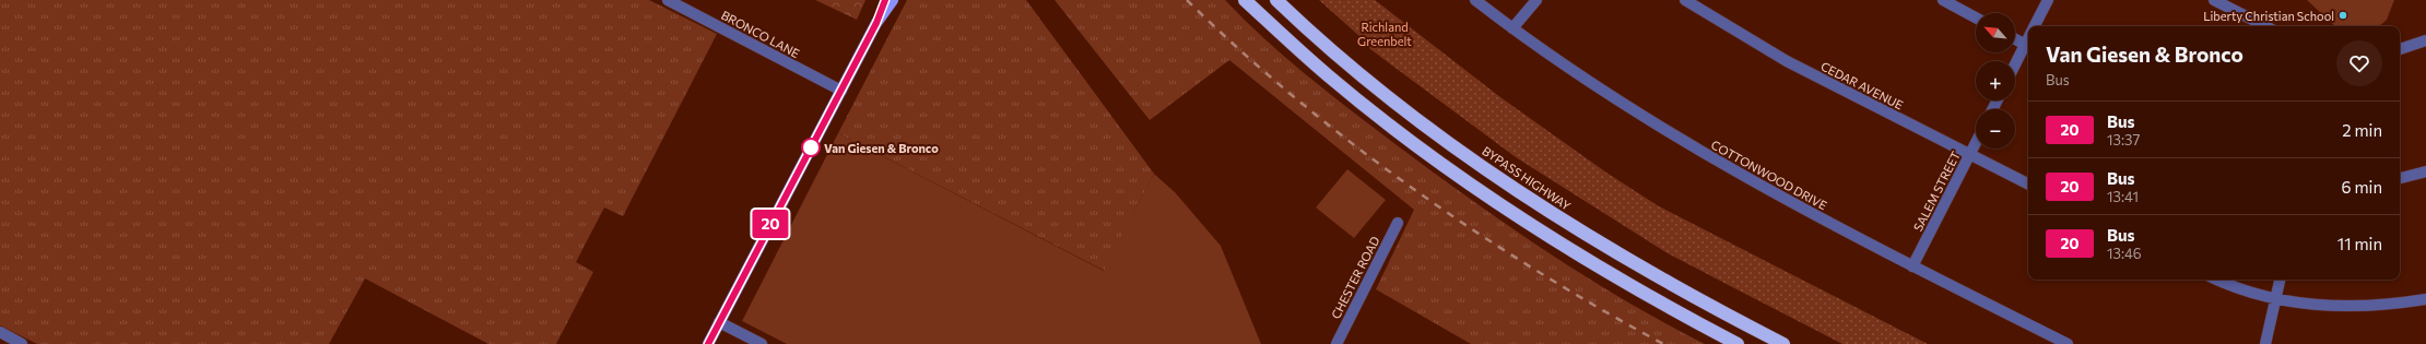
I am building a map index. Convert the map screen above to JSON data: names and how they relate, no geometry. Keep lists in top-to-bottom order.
{
  "streets": {
    "highway": ["BYPASS HIGHWAY"],
    "street": [
      "BRONCO LANE",
      "CEDAR AVENUE",
      "COTTONWOOD DRIVE",
      "SALEM STREET",
      "CHESTER ROAD"
    ]
  },
  "crossings": [
    ["CEDAR AVENUE", "SALEM STREET"],
    ["COTTONWOOD DRIVE", "SALEM STREET"]
  ],
  "parks": ["Richland Greenbelt"],
  "places": ["Liberty Christian School", "Van Giesen & Bronco"],
  "lines": ["bus line 20"],
  "north": "top left",
  "page": {
    "on_map": "20",
    "map_buttons": ["+", "−"],
    "heading": ["Van Giesen & Bronco", "Bus"],
    "list": [
      {
        "mark": "20",
        "name": "Bus",
        "note": "13:37",
        "value": "2 min"
      },
      {
        "mark": "20",
        "name": "Bus",
        "note": "13:41",
        "value": "6 min"
      },
      {
        "mark": "20",
        "name": "Bus",
        "note": "13:46",
        "value": "11 min"
      }
    ]
  }
}
